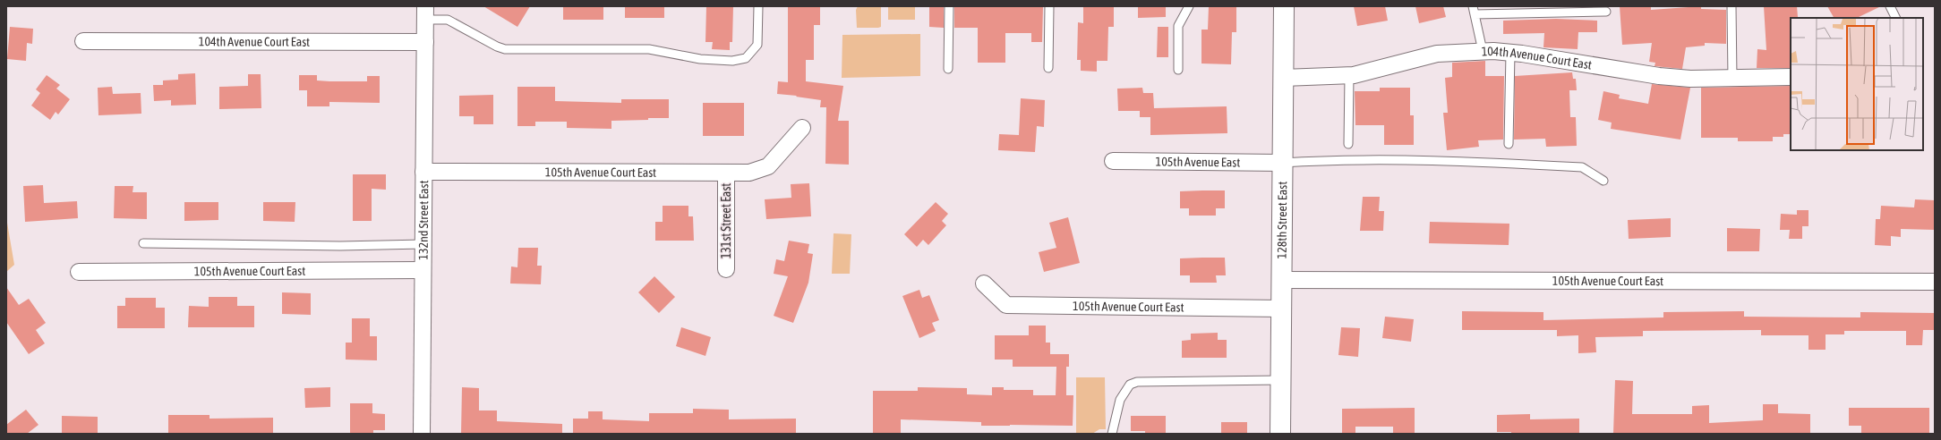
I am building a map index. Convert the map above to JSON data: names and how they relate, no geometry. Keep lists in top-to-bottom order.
{
  "streets": {
    "street": [
      "104th Avenue Court East",
      "105th Avenue East",
      "105th Avenue Court East",
      "132nd Street East",
      "128th Street East",
      "131st Street East"
    ]
  },
  "crossings": [
    ["104th Avenue Court East", "132nd Street East"],
    ["104th Avenue Court East", "128th Street East"],
    ["105th Avenue East", "128th Street East"],
    ["105th Avenue Court East", "132nd Street East"],
    ["105th Avenue Court East", "128th Street East"],
    ["105th Avenue Court East", "131st Street East"]
  ]
}
